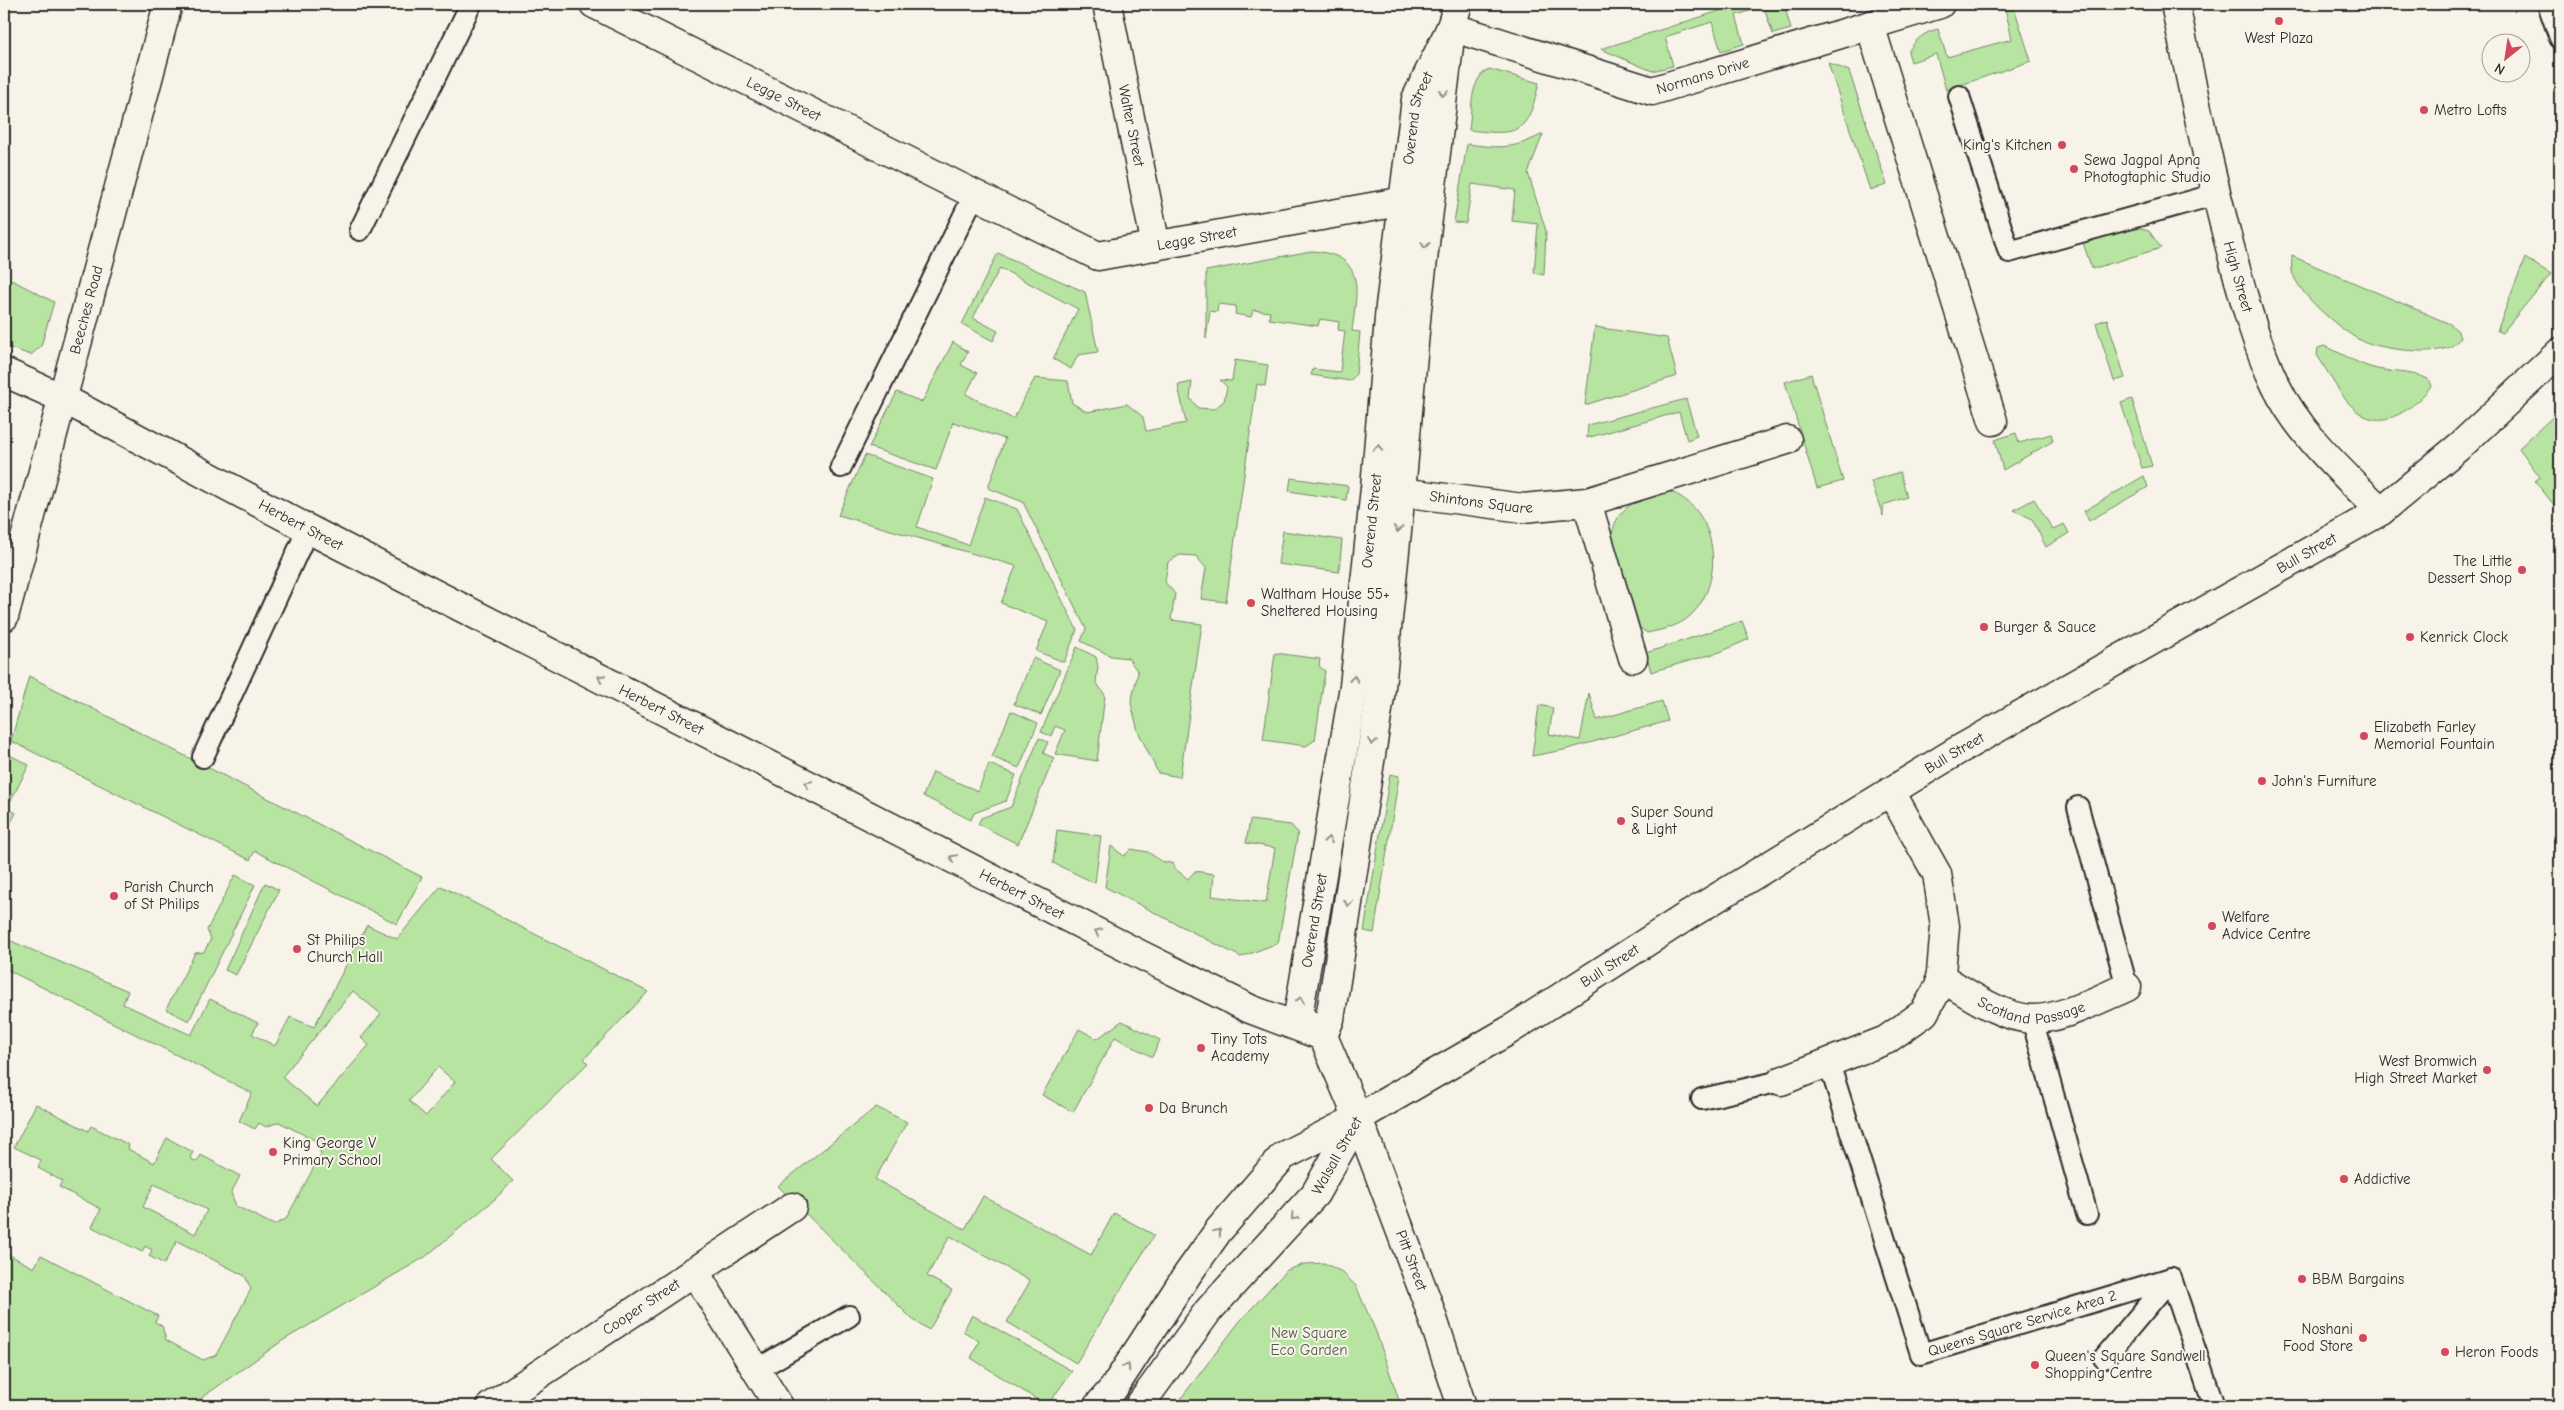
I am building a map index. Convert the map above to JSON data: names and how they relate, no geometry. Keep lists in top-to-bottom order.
{
  "streets": {
    "street": [
      "Normans Drive",
      "Legge Street",
      "Overend Street",
      "Walter Street",
      "High Street",
      "Beeches Road",
      "Shintons Square",
      "Herbert Street",
      "Bull Street",
      "Scotland Passage",
      "Walsall Street",
      "Pitt Street",
      "Cooper Street"
    ],
    "lane": ["Queens Square Service Area 2"]
  },
  "crossings": [
    ["Normans Drive", "Overend Street"],
    ["Legge Street", "Overend Street"],
    ["Legge Street", "Walter Street"],
    ["Overend Street", "Shintons Square"],
    ["Overend Street", "Herbert Street"],
    ["Overend Street", "Bull Street"],
    ["Overend Street", "Walsall Street"],
    ["Overend Street", "Pitt Street"],
    ["High Street", "Bull Street"],
    ["Beeches Road", "Herbert Street"],
    ["Bull Street", "Walsall Street"],
    ["Bull Street", "Pitt Street"],
    ["Walsall Street", "Pitt Street"]
  ],
  "one_way": ["Herbert Street"],
  "parks": ["New Square Eco Garden"],
  "places": [
    "West Plaza",
    "Metro Lofts",
    "King's Kitchen",
    "Sewa Jagpal Apna Photogtaphic Studio",
    "The Little Dessert Shop",
    "Waltham House 55+ Sheltered Housing",
    "Burger & Sauce",
    "Kenrick Clock",
    "Elizabeth Farley Memorial Fountain",
    "John's Furniture",
    "Super Sound & Light",
    "Parish Church of St Philips",
    "Welfare Advice Centre",
    "St Philips Church Hall",
    "Tiny Tots Academy",
    "West Bromwich High Street Market",
    "Da Brunch",
    "King George V Primary School",
    "Addictive",
    "BBM Bargains",
    "Noshani Food Store",
    "Heron Foods",
    "Queen's Square Sandwell Shopping Centre"
  ],
  "north": "bottom left"
}
